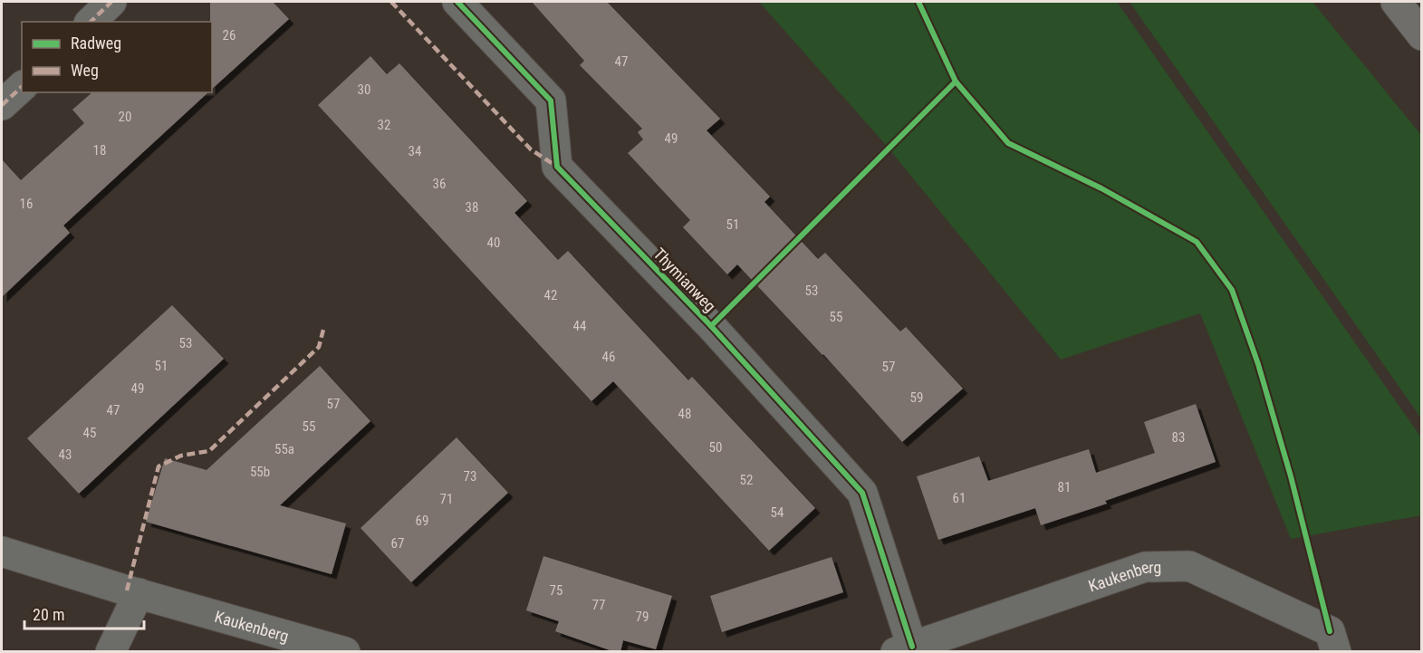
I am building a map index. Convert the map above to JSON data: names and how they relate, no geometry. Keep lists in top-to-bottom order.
{
  "streets": {
    "street": ["Thymianweg", "Kaukenberg"]
  },
  "crossings": [
    ["Thymianweg", "Kaukenberg"]
  ],
  "house_numbers": [
    "26",
    "47",
    "30",
    "20",
    "32",
    "49",
    "18",
    "34",
    "36",
    "16",
    "38",
    "51",
    "40",
    "53",
    "42",
    "55",
    "44",
    "53",
    "46",
    "51",
    "57",
    "49",
    "59",
    "57",
    "47",
    "48",
    "55",
    "45",
    "83",
    "50",
    "55a",
    "43",
    "55b",
    "73",
    "52",
    "81",
    "61",
    "71",
    "54",
    "69",
    "67",
    "75",
    "77",
    "79"
  ],
  "legend": ["Radweg", "Weg"],
  "scale_bar": "20 m"
}
